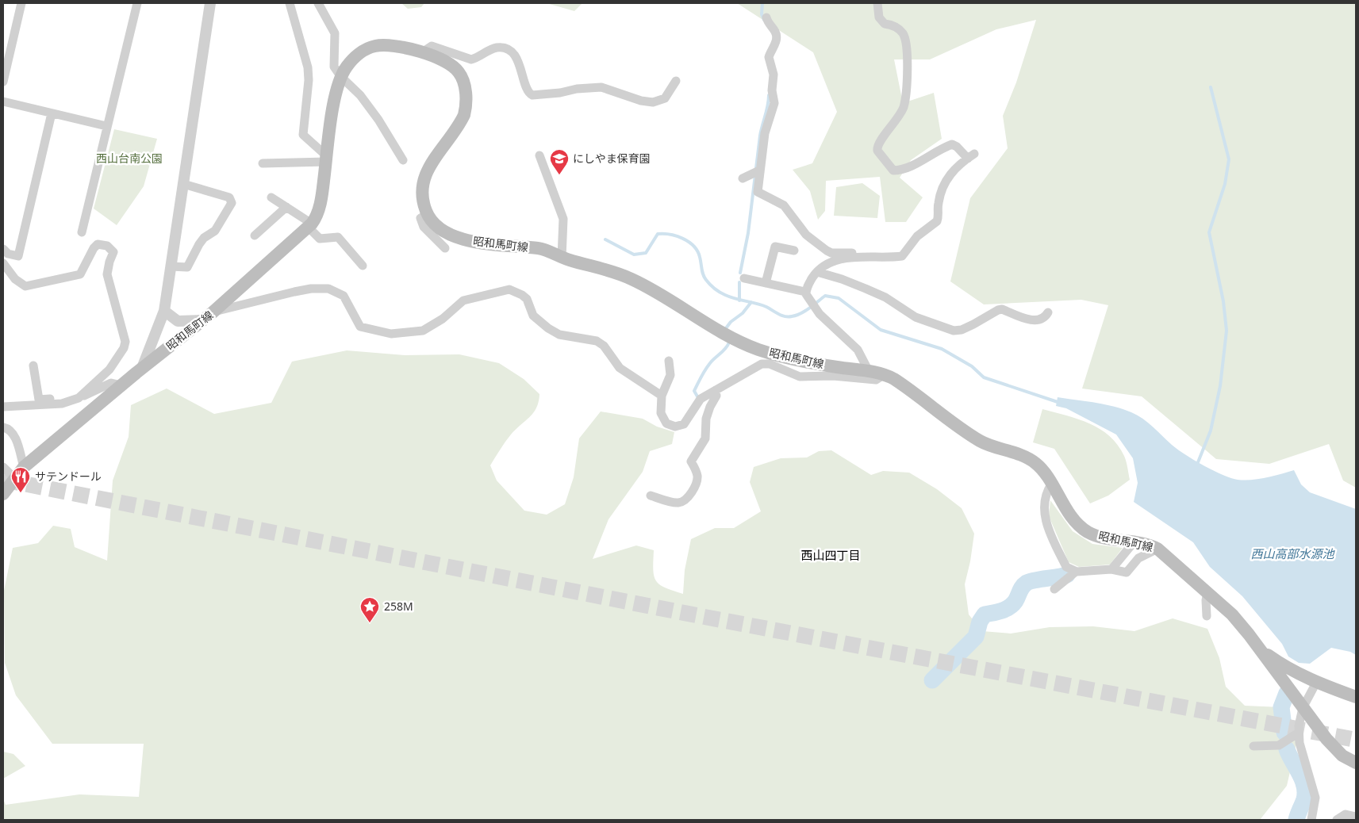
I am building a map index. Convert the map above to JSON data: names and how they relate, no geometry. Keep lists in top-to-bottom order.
{
  "streets": {
    "main road": ["昭和馬町線"]
  },
  "districts": ["西山四丁目"],
  "water": ["西山高部水源池"],
  "parks": ["西山台南公園"],
  "places": {
    "school or university": ["にしやま保育園"],
    "restaurant": ["サテンドール"],
    "place": ["258M"]
  }
}
